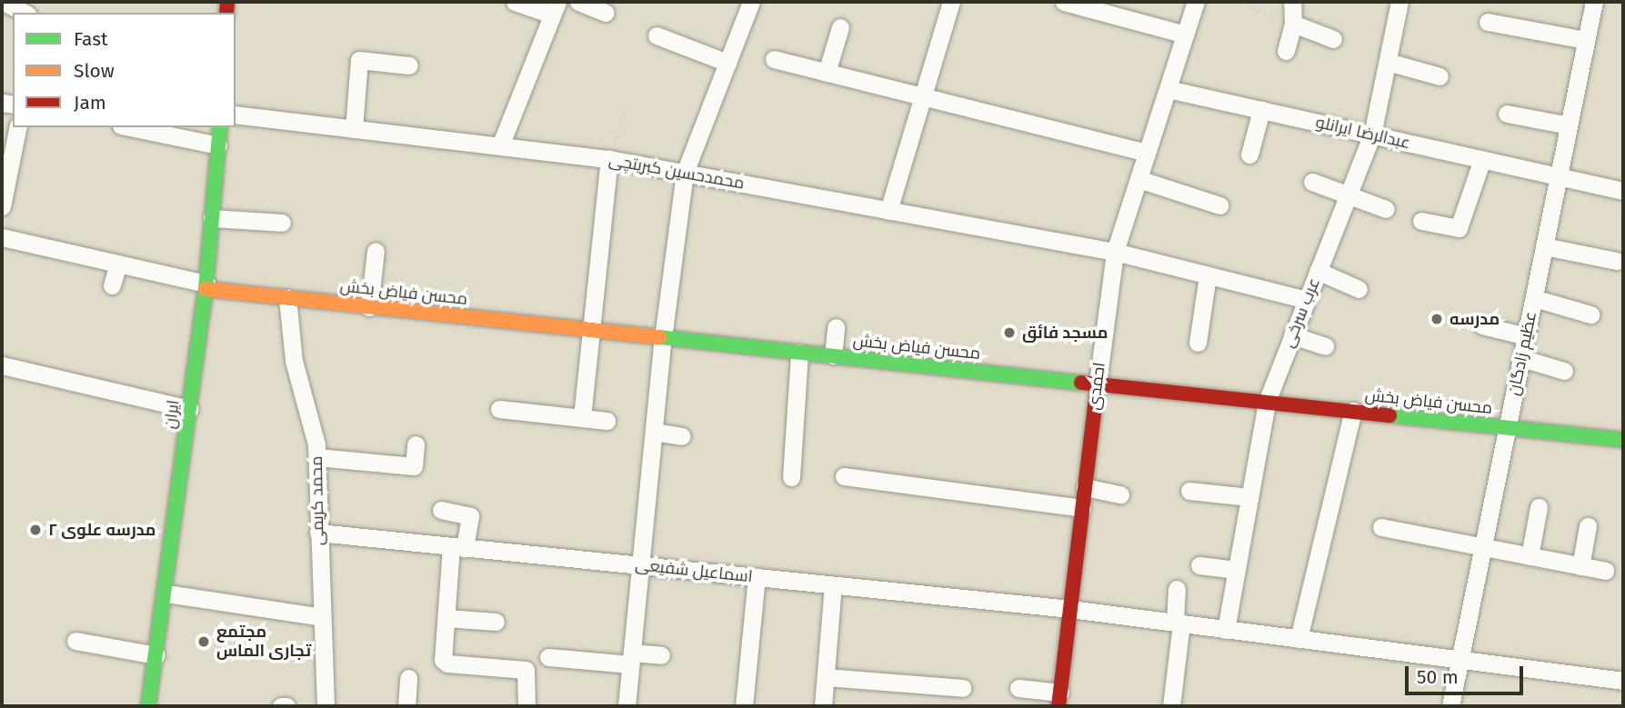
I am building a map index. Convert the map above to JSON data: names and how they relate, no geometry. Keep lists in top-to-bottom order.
{
  "streets": {
    "street": [
      "عبدالرضا ایرانلو",
      "محمدحسین کبریتچی",
      "محسن فیاض بخش",
      "عرب سرخی",
      "عظیم زادگان",
      "احمدی",
      "ایران",
      "محمد کریمی",
      "اسماعیل شفیعی"
    ]
  },
  "crossings": [
    ["عبدالرضا ایرانلو", "عرب سرخی"],
    ["عبدالرضا ایرانلو", "عظیم زادگان"],
    ["عبدالرضا ایرانلو", "احمدی"],
    ["محمدحسین کبریتچی", "عرب سرخی"],
    ["محمدحسین کبریتچی", "احمدی"],
    ["محسن فیاض بخش", "عرب سرخی"],
    ["محسن فیاض بخش", "عظیم زادگان"],
    ["محسن فیاض بخش", "احمدی"],
    ["محسن فیاض بخش", "ایران"],
    ["محسن فیاض بخش", "محمد کریمی"],
    ["عرب سرخی", "اسماعیل شفیعی"],
    ["عظیم زادگان", "اسماعیل شفیعی"],
    ["احمدی", "اسماعیل شفیعی"],
    ["محمد کریمی", "اسماعیل شفیعی"]
  ],
  "places": [
    "مدرسه",
    "مسجد فائق",
    "مدرسه علوی ۲",
    "مجتمع تجاری الماس"
  ],
  "legend": ["Fast", "Slow", "Jam"],
  "scale_bar": "50 m"
}
